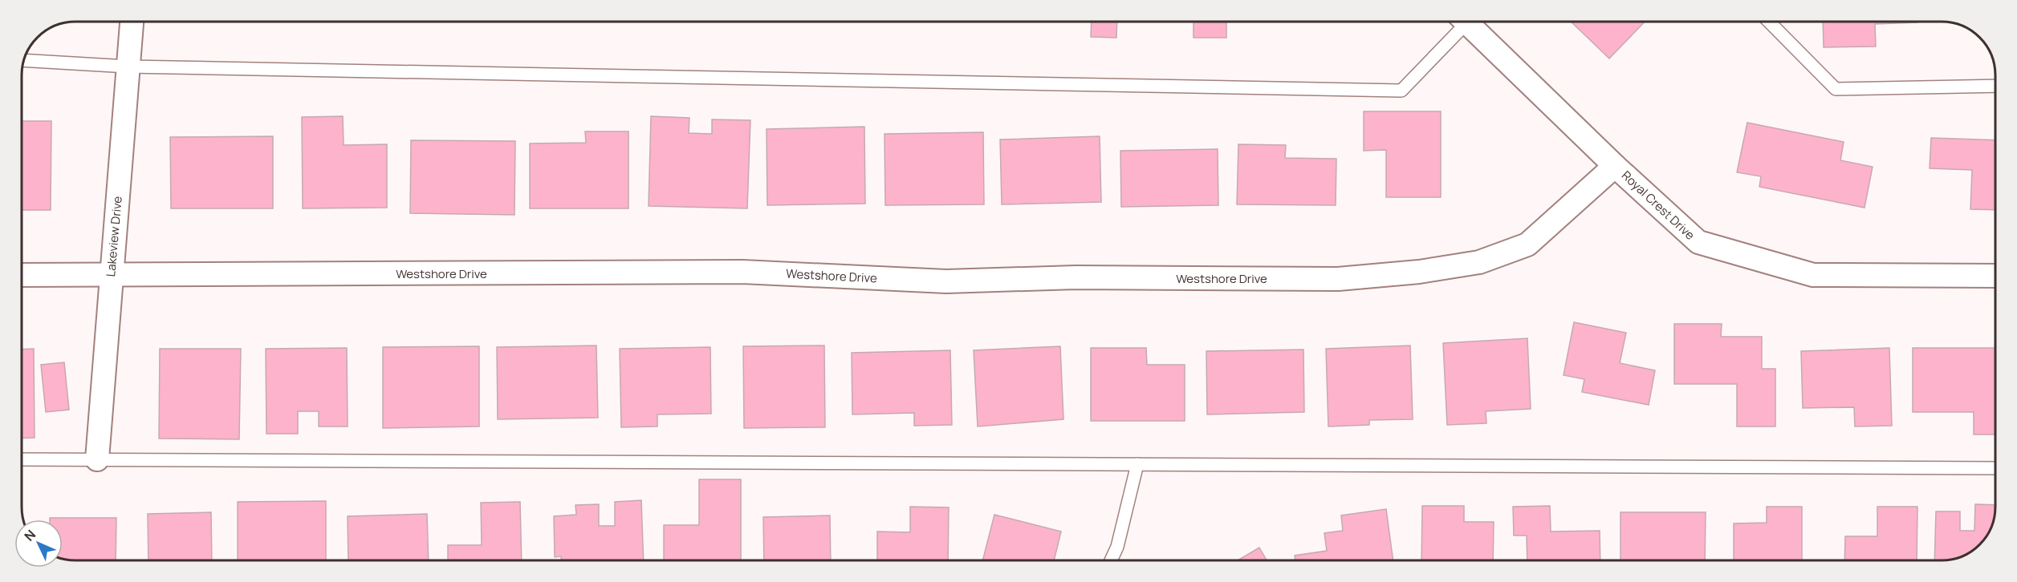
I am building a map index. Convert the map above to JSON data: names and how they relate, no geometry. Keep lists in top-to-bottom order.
{
  "streets": {
    "street": ["Royal Crest Drive", "Lakeview Drive", "Westshore Drive"]
  },
  "crossings": [
    ["Royal Crest Drive", "Westshore Drive"],
    ["Lakeview Drive", "Westshore Drive"]
  ],
  "north": "top left"
}
